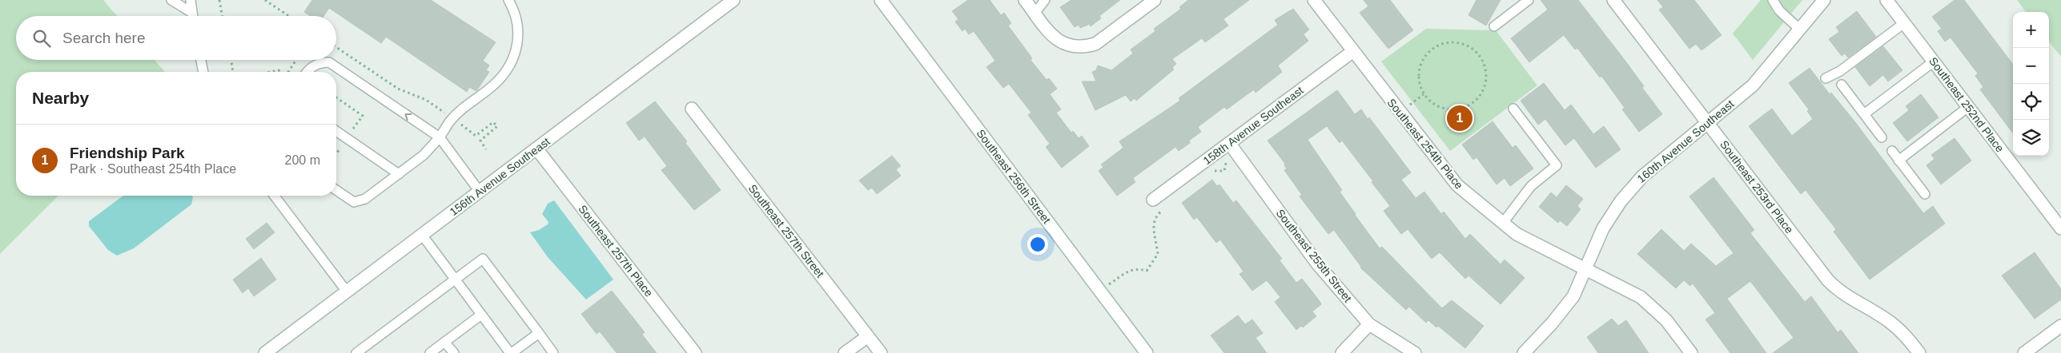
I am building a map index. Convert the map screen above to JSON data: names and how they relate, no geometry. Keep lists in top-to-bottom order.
{
  "streets": {
    "street": [
      "Southeast 252nd Place",
      "158th Avenue Southeast",
      "160th Avenue Southeast",
      "Southeast 254th Place",
      "156th Avenue Southeast",
      "Southeast 256th Street",
      "Southeast 253rd Place",
      "Southeast 257th Street",
      "Southeast 257th Place",
      "Southeast 255th Street"
    ]
  },
  "crossings": [
    ["158th Avenue Southeast", "Southeast 254th Place"],
    ["158th Avenue Southeast", "Southeast 255th Street"],
    ["160th Avenue Southeast", "Southeast 254th Place"],
    ["160th Avenue Southeast", "Southeast 253rd Place"],
    ["156th Avenue Southeast", "Southeast 257th Place"]
  ],
  "page": {
    "map_buttons": ["+", "−"],
    "search": "Search here",
    "heading": "Nearby",
    "pins": "1",
    "list": [
      {
        "mark": "1",
        "name": "Friendship Park",
        "note": "Park · Southeast 254th Place",
        "value": "200 m"
      }
    ]
  }
}
